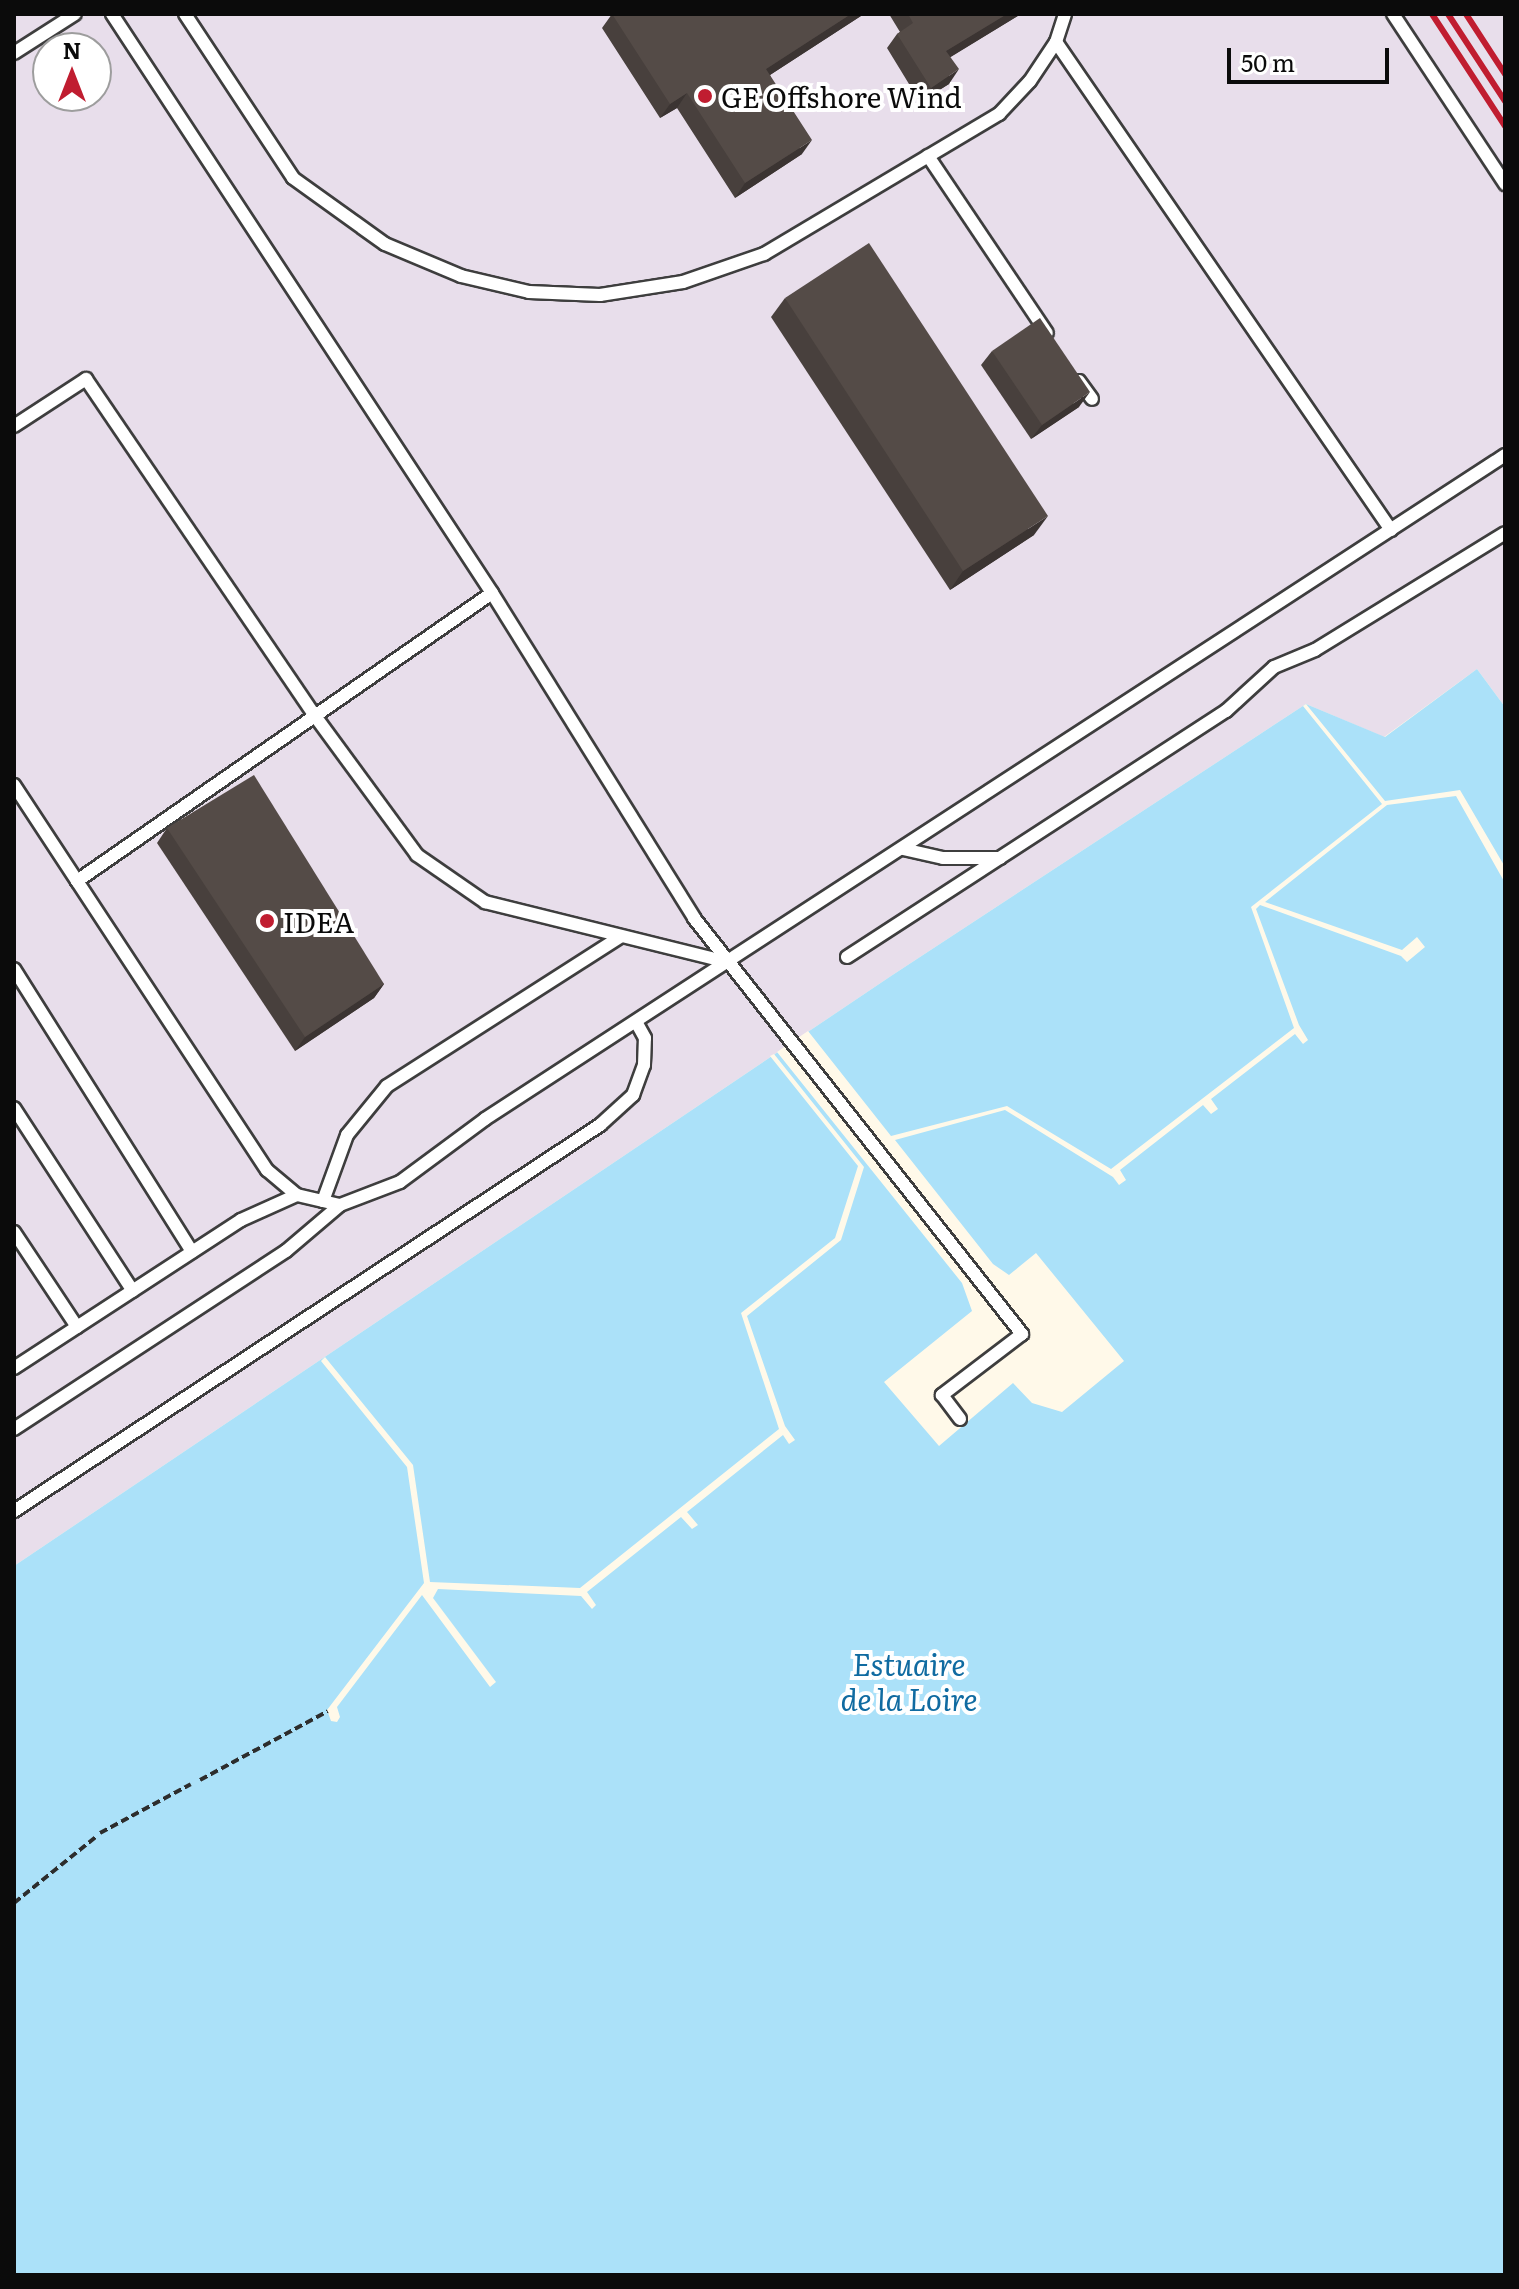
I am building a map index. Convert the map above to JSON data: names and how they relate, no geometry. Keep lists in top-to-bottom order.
{
  "water": ["Estuaire de la Loire"],
  "places": ["GE Offshore Wind", "IDEA"],
  "scale_bar": "50 m",
  "north": "top"
}
